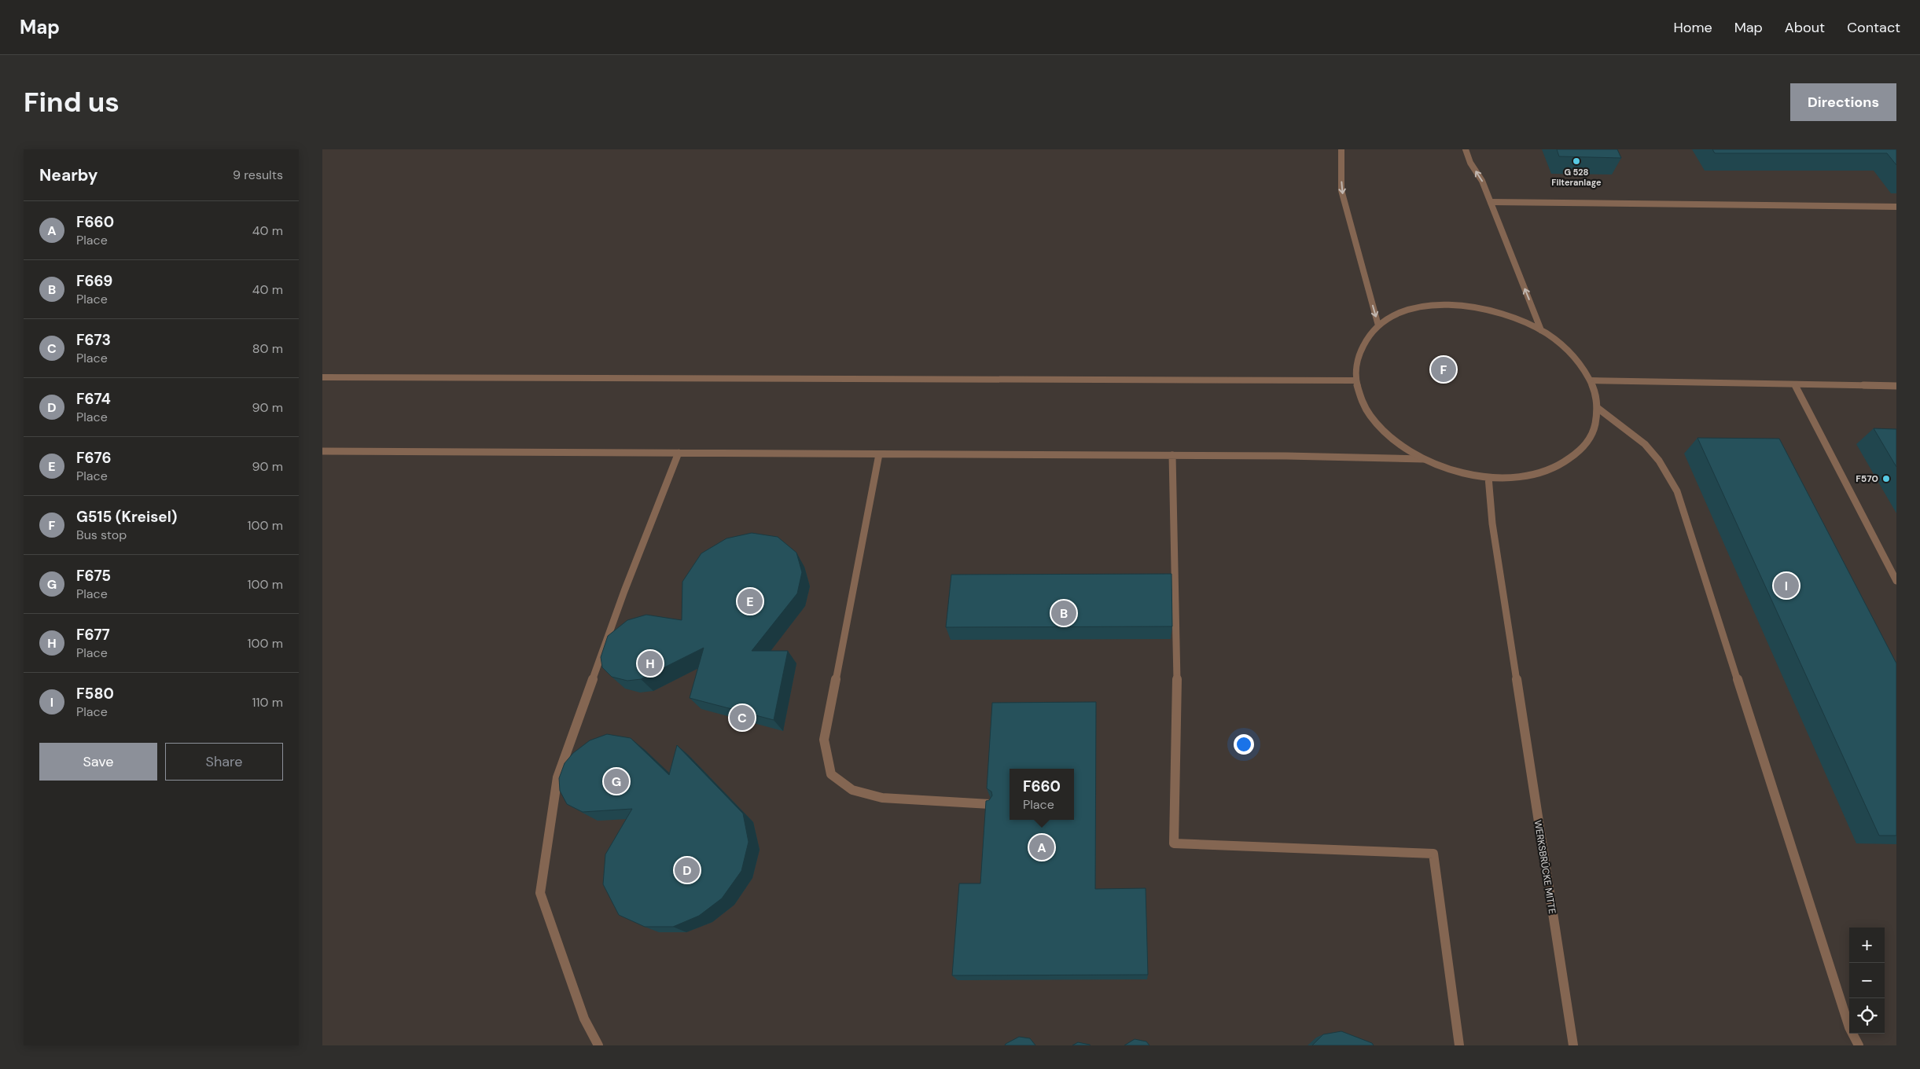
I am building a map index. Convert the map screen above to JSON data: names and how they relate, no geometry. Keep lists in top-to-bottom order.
{
  "streets": {
    "street": ["WERKSBRÜCKE MITTE"]
  },
  "places": ["G 528 Filteranlage", "F570"],
  "page": {
    "header": "Map",
    "nav": [
      "Home",
      "Map",
      "About",
      "Contact"
    ],
    "buttons": [
      "Directions",
      ["Save", "Share"]
    ],
    "title": "Find us",
    "heading": ["Nearby", "9 results"],
    "list": [
      {
        "mark": "A",
        "name": "F660",
        "note": "Place",
        "value": "40 m"
      },
      {
        "mark": "B",
        "name": "F669",
        "note": "Place",
        "value": "40 m"
      },
      {
        "mark": "C",
        "name": "F673",
        "note": "Place",
        "value": "80 m"
      },
      {
        "mark": "D",
        "name": "F674",
        "note": "Place",
        "value": "90 m"
      },
      {
        "mark": "E",
        "name": "F676",
        "note": "Place",
        "value": "90 m"
      },
      {
        "mark": "F",
        "name": "G515 (Kreisel)",
        "note": "Bus stop",
        "value": "100 m"
      },
      {
        "mark": "G",
        "name": "F675",
        "note": "Place",
        "value": "100 m"
      },
      {
        "mark": "H",
        "name": "F677",
        "note": "Place",
        "value": "100 m"
      },
      {
        "mark": "I",
        "name": "F580",
        "note": "Place",
        "value": "110 m"
      }
    ],
    "pins": [
      "F",
      "I",
      "E",
      "B",
      "H",
      "C",
      "G",
      "A",
      "D"
    ],
    "popup": ["F660", "Place"],
    "map_buttons": ["+", "−"]
  }
}
